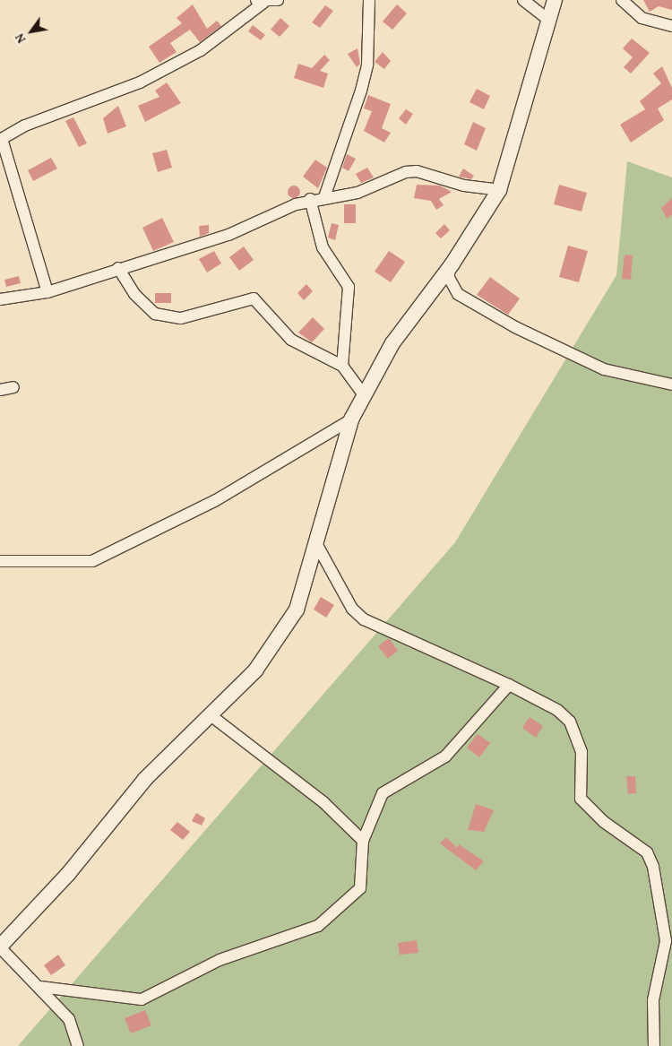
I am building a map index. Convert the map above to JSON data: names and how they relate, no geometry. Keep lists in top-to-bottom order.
{
  "north": "bottom left"
}
